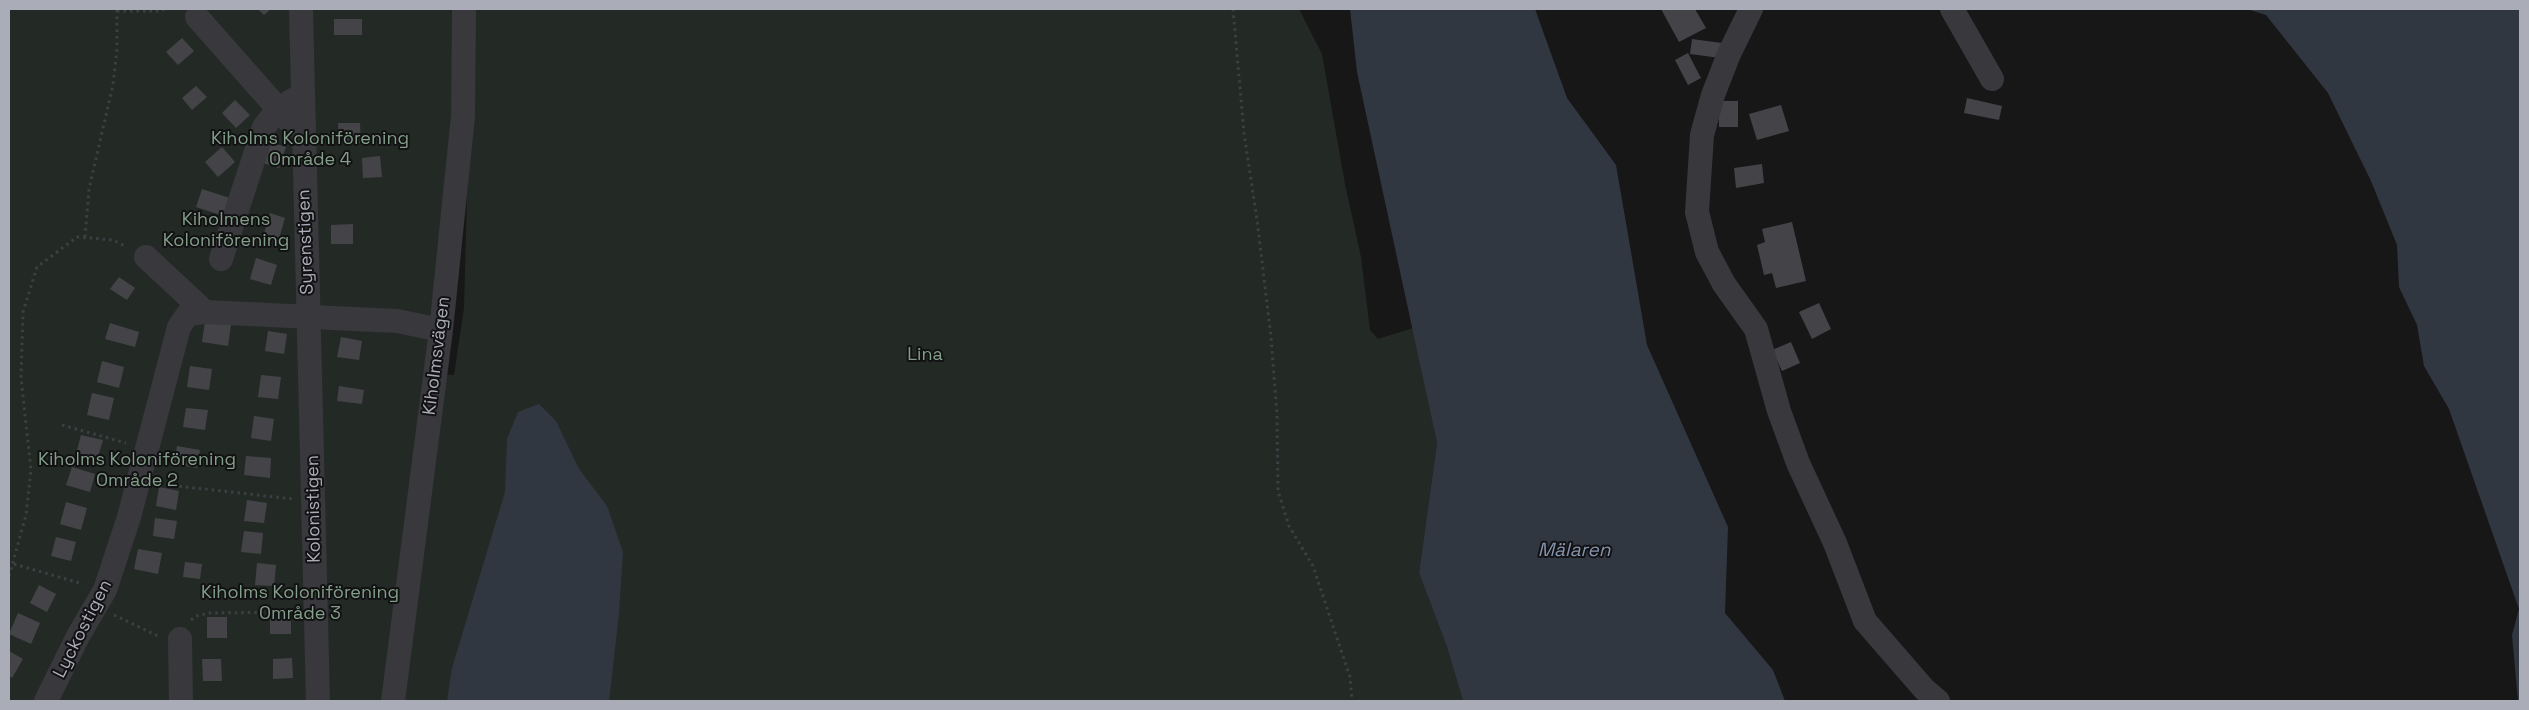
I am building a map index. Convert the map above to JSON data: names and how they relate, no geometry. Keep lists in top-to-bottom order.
{
  "streets": {
    "street": [
      "Syrenstigen",
      "Kiholmsvägen",
      "Kolonistigen",
      "Lyckostigen"
    ]
  },
  "crossings": [
    ["Syrenstigen", "Kolonistigen"],
    ["Syrenstigen", "Lyckostigen"],
    ["Kiholmsvägen", "Lyckostigen"],
    ["Kolonistigen", "Lyckostigen"]
  ],
  "water": ["Mälaren"],
  "parks": [
    "Kiholms Koloniförening Område 4",
    "Kiholmens Koloniförening",
    "Lina",
    "Kiholms Koloniförening Område 2",
    "Kiholms Koloniförening Område 3"
  ]
}
